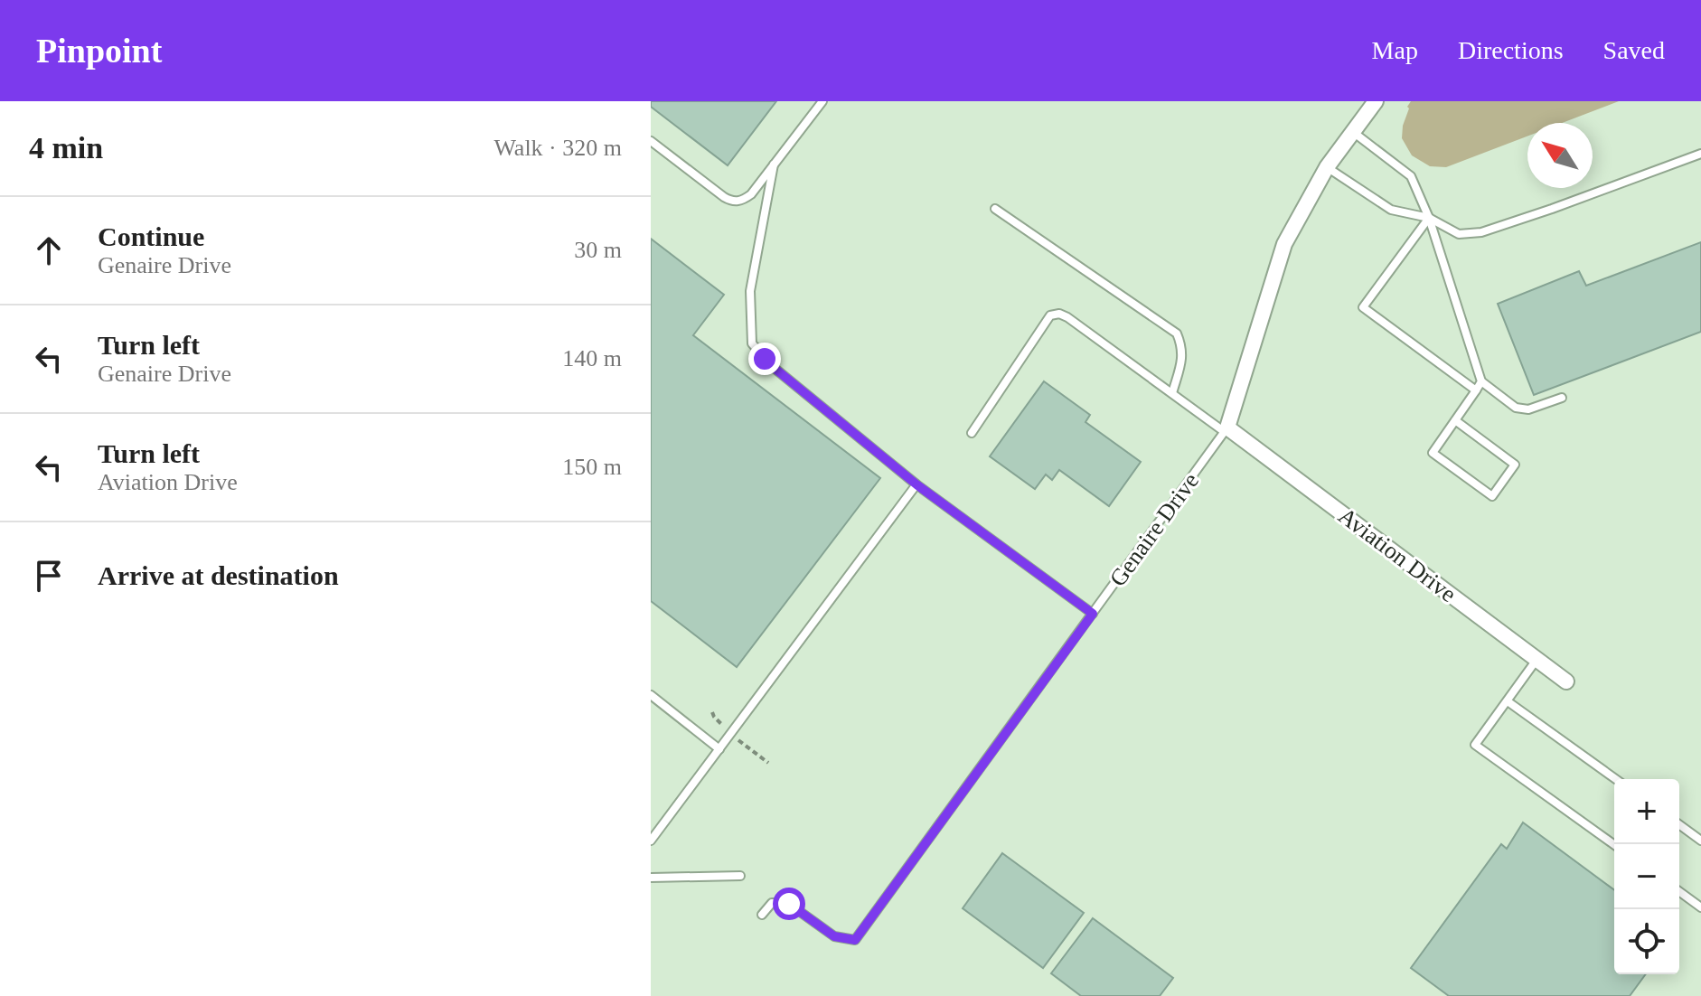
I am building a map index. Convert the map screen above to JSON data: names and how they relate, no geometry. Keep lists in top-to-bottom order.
{
  "streets": {
    "street": ["Genaire Drive", "Aviation Drive"]
  },
  "crossings": [
    ["Genaire Drive", "Aviation Drive"]
  ],
  "north": "top left",
  "page": {
    "header": "Pinpoint",
    "nav": ["Map", "Directions", "Saved"],
    "heading": ["4 min", "Walk · 320 m"],
    "list": [
      ["Continue", "Genaire Drive", "30 m"],
      ["Turn left", "Genaire Drive", "140 m"],
      ["Turn left", "Aviation Drive", "150 m"],
      "Arrive at destination"
    ],
    "map_buttons": ["+", "−"]
  }
}
